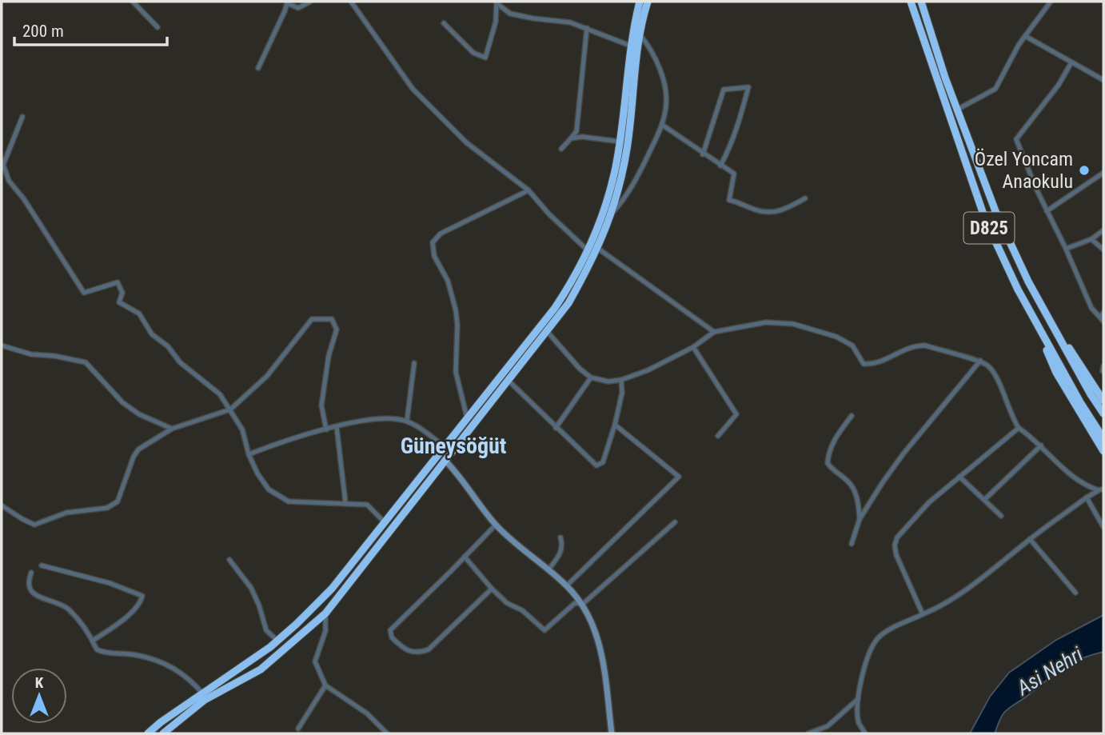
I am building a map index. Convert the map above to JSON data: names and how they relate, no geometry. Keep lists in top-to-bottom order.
{
  "streets": {
    "highway": ["D825"]
  },
  "districts": ["Güneysöğüt"],
  "water": ["Asi Nehri"],
  "places": ["Özel Yoncam Anaokulu"],
  "scale_bar": "200 m",
  "north": "top"
}
